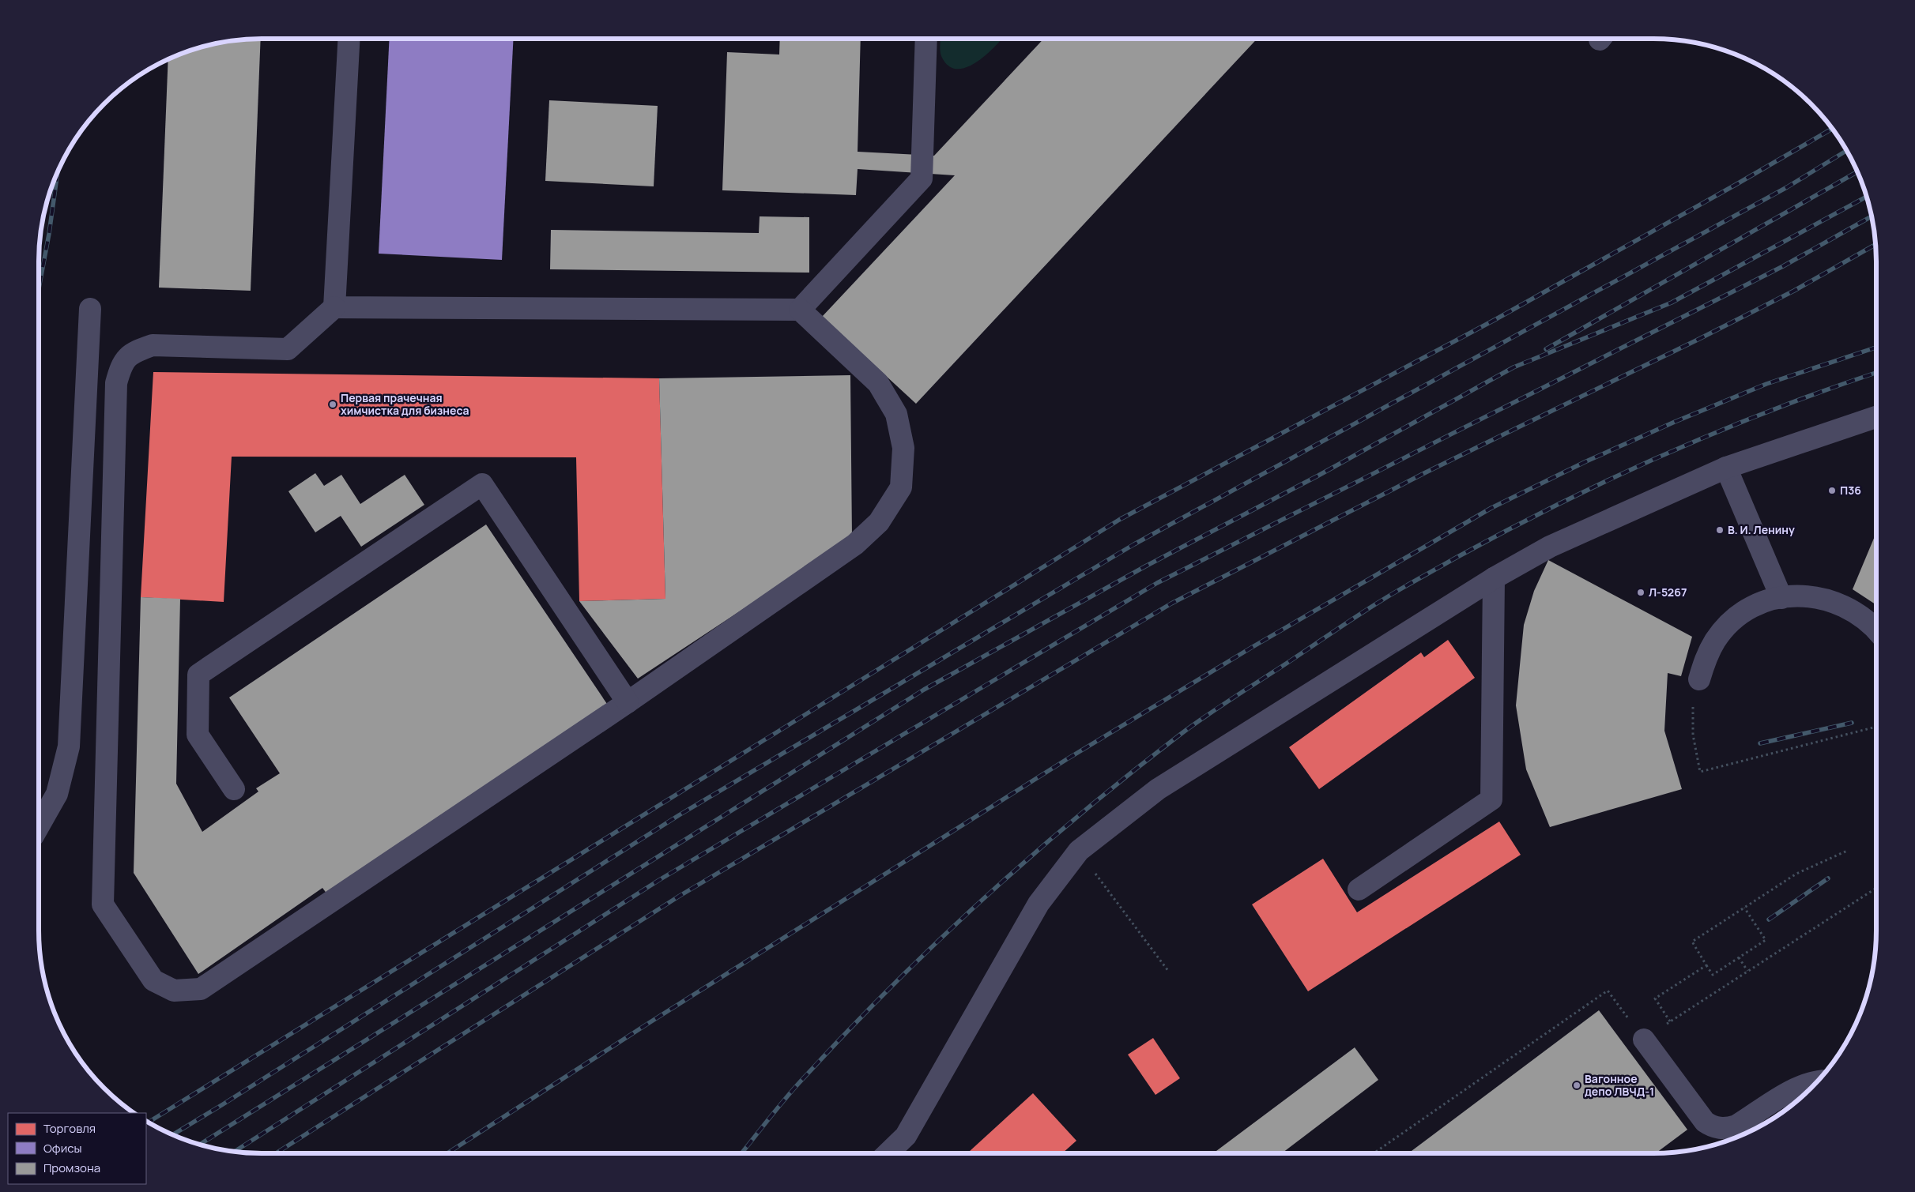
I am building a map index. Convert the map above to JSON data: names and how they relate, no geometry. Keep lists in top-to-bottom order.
{
  "places": [
    "Первая прачечная химчистка для бизнеса",
    "П36",
    "В. И. Ленину",
    "Л-5267",
    "Вагонное депо ЛВЧД-1"
  ],
  "legend": ["Торговля", "Офисы", "Промзона"]
}
